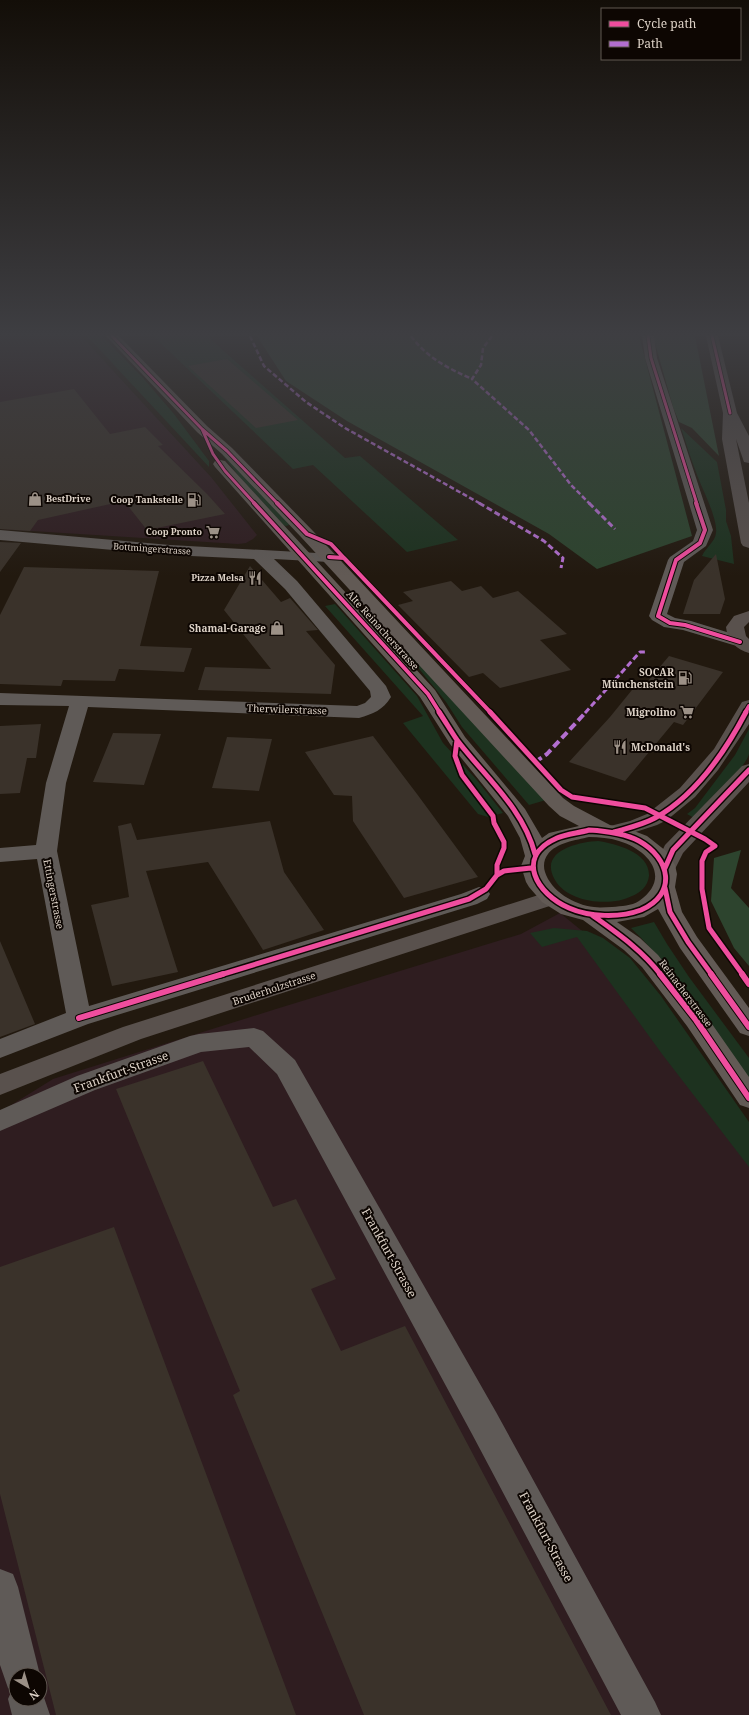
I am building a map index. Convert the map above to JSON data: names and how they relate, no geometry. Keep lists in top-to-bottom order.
{
  "streets": {
    "main road": ["Alte Reinacherstrasse", "Bruderholzstrasse", "Reinacherstrasse"],
    "street": [
      "Bottmingerstrasse",
      "Therwilerstrasse",
      "Ettingerstrasse",
      "Frankfurt-Strasse"
    ]
  },
  "crossings": [
    ["Bottmingerstrasse", "Alte Reinacherstrasse"],
    ["Bottmingerstrasse", "Therwilerstrasse"],
    ["Alte Reinacherstrasse", "Bruderholzstrasse"],
    ["Alte Reinacherstrasse", "Reinacherstrasse"],
    ["Therwilerstrasse", "Ettingerstrasse"],
    ["Bruderholzstrasse", "Reinacherstrasse"]
  ],
  "places": {
    "shop": ["BestDrive", "Shamal-Garage"],
    "fuel station": ["Coop Tankstelle", "SOCAR Münchenstein"],
    "supermarket": ["Coop Pronto", "Migrolino"],
    "restaurant": ["Pizza Melsa", "McDonald's"]
  },
  "legend": ["Cycle path", "Path"],
  "north": "bottom right"
}
